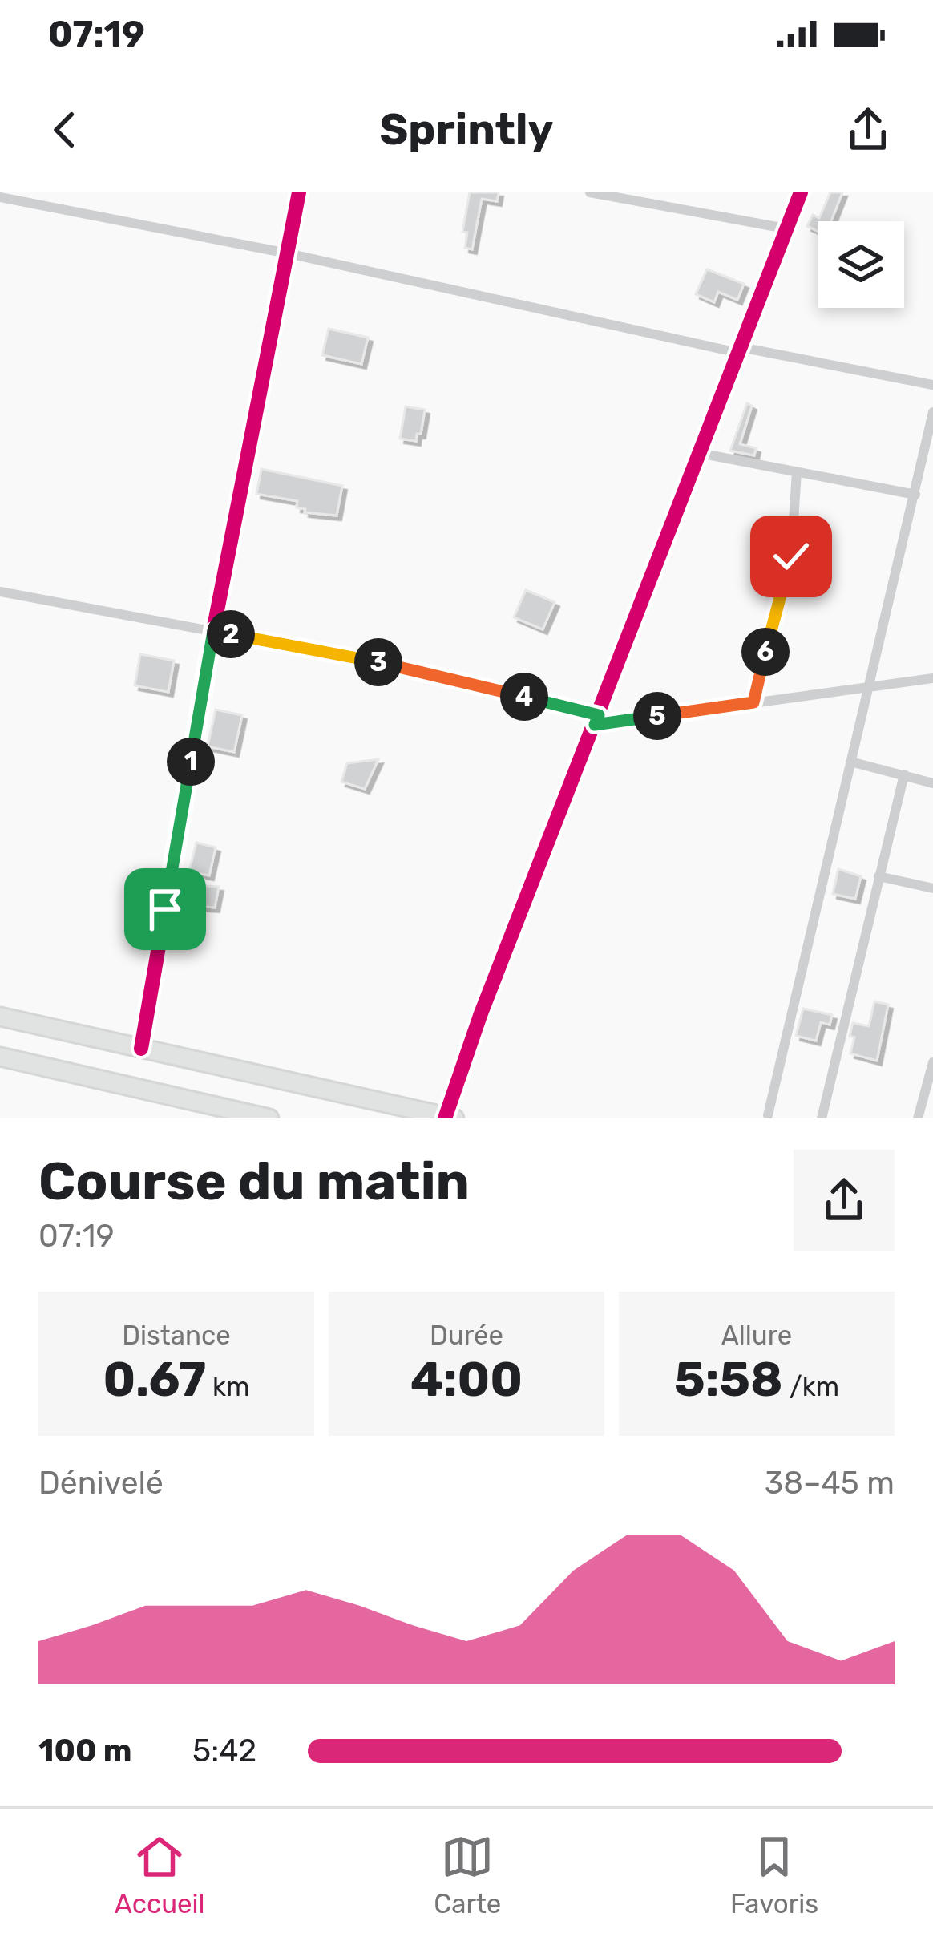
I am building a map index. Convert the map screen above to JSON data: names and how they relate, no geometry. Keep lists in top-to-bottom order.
{
  "page": {
    "status": "07:19",
    "header": "Sprintly",
    "pins": [
      "2",
      "6",
      "3",
      "4",
      "5",
      "1"
    ],
    "heading": ["Course du matin", "07:19"],
    "stats": [
      ["Distance", "0.67 km"],
      ["Durée", "4:00"],
      ["Allure", "5:58 /km"]
    ],
    "chart": ["Dénivelé", "38–45 m"],
    "list": [
      {
        "name": "100 m",
        "note": "5:42"
      }
    ],
    "tabs": ["Accueil", "Carte", "Favoris"]
  }
}
